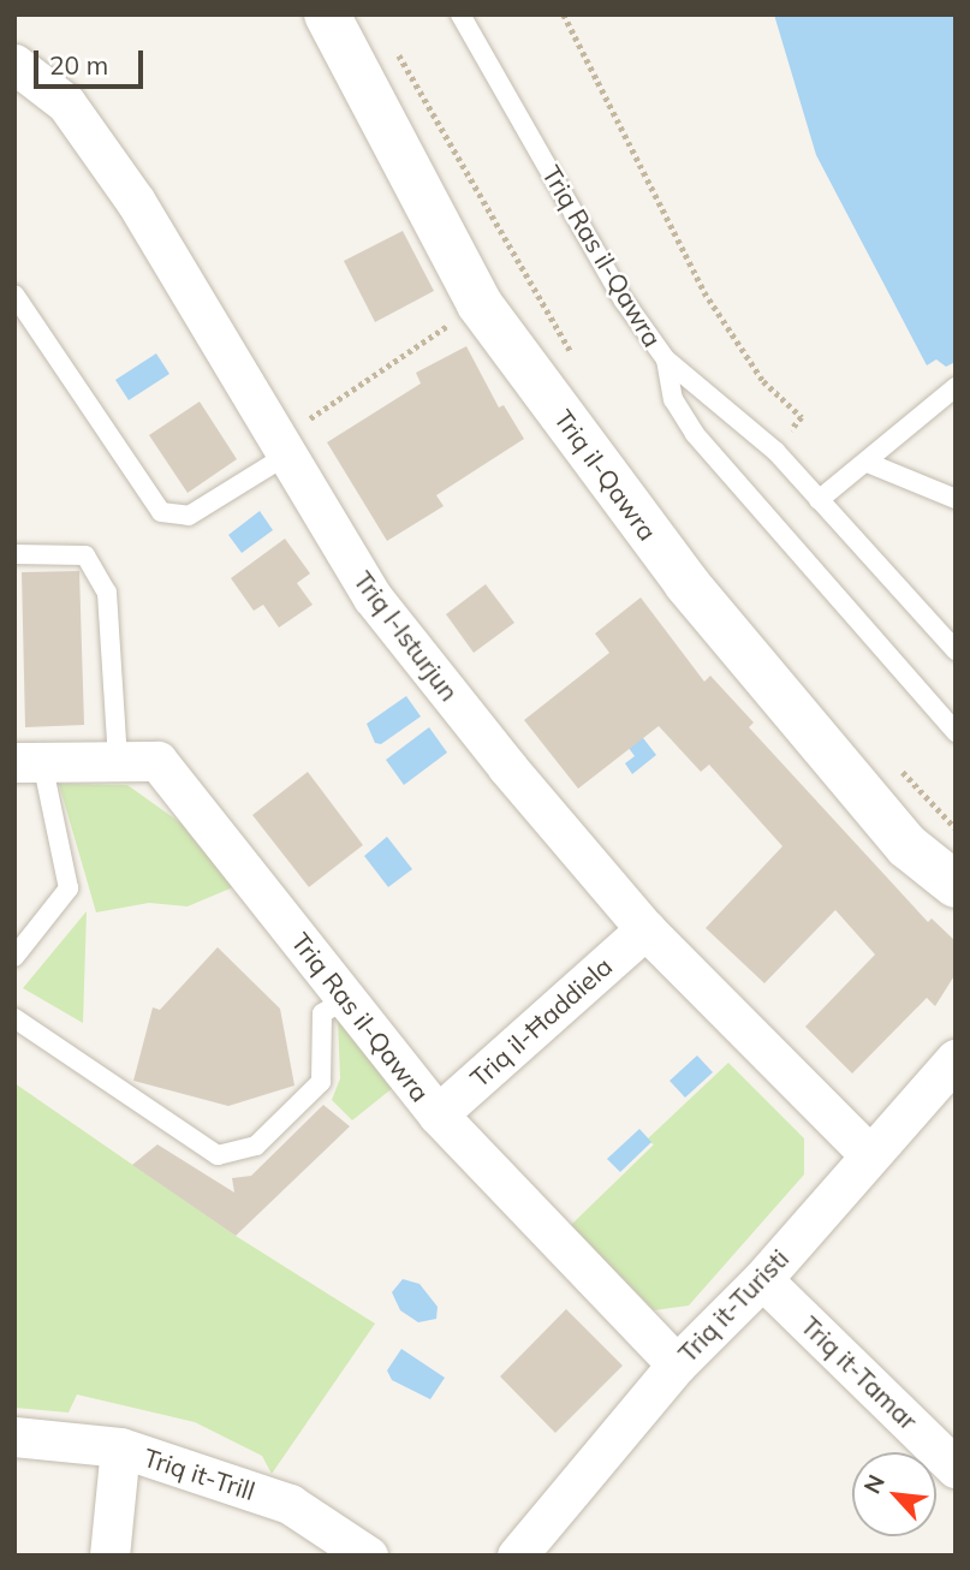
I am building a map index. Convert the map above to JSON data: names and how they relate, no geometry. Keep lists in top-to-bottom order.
{
  "streets": {
    "street": [
      "Triq Ras il-Qawra",
      "Triq il-Qawra",
      "Triq l-Isturjun",
      "Triq il-Ħaddiela",
      "Triq it-Turisti",
      "Triq it-Tamar",
      "Triq it-Trill"
    ]
  },
  "crossings": [
    ["Triq Ras il-Qawra", "Triq il-Ħaddiela"],
    ["Triq Ras il-Qawra", "Triq it-Turisti"],
    ["Triq l-Isturjun", "Triq il-Ħaddiela"],
    ["Triq l-Isturjun", "Triq it-Turisti"],
    ["Triq it-Turisti", "Triq it-Tamar"]
  ],
  "scale_bar": "20 m",
  "north": "top left"
}
